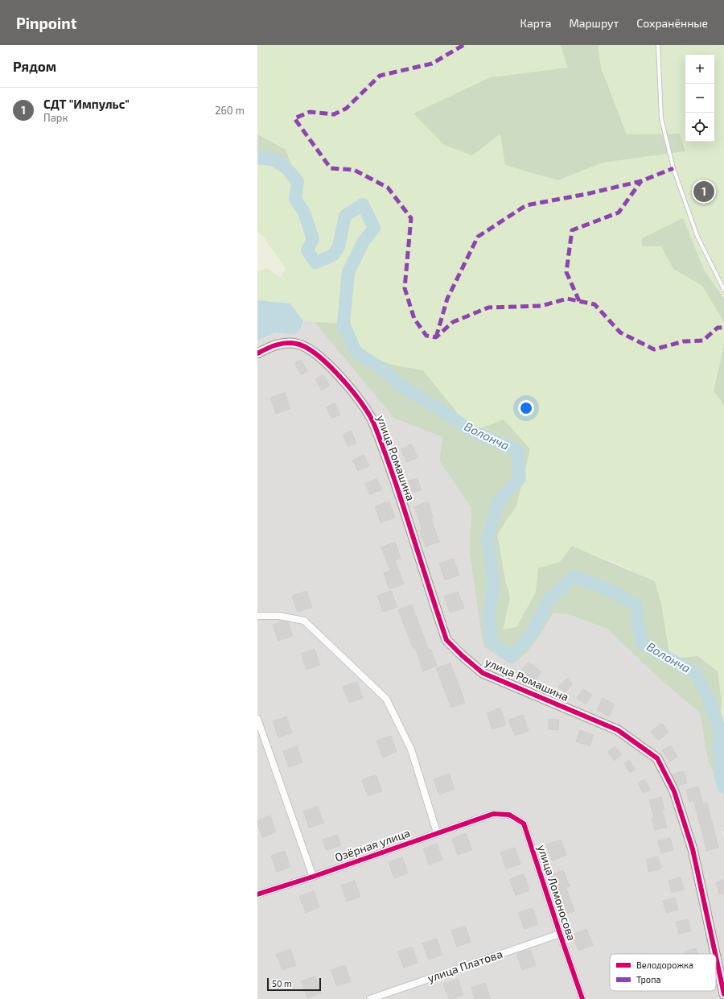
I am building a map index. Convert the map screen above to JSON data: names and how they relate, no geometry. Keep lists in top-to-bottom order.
{
  "streets": {
    "street": [
      "улица Ромашина",
      "Озёрная улица",
      "улица Ломоносова",
      "улица Платова"
    ]
  },
  "crossings": [
    ["Озёрная улица", "улица Ломоносова"],
    ["улица Ломоносова", "улица Платова"]
  ],
  "water": ["Волонча"],
  "legend": ["Велодорожка", "Тропа"],
  "scale_bar": "50 m",
  "page": {
    "header": "Pinpoint",
    "nav": ["Карта", "Маршрут", "Сохранённые"],
    "heading": "Рядом",
    "map_buttons": ["+", "−"],
    "list": [
      {
        "mark": "1",
        "name": "СДТ \"Импульс\"",
        "note": "Парк",
        "value": "260 m"
      }
    ],
    "pins": "1",
    "scale": "50 m"
  }
}
